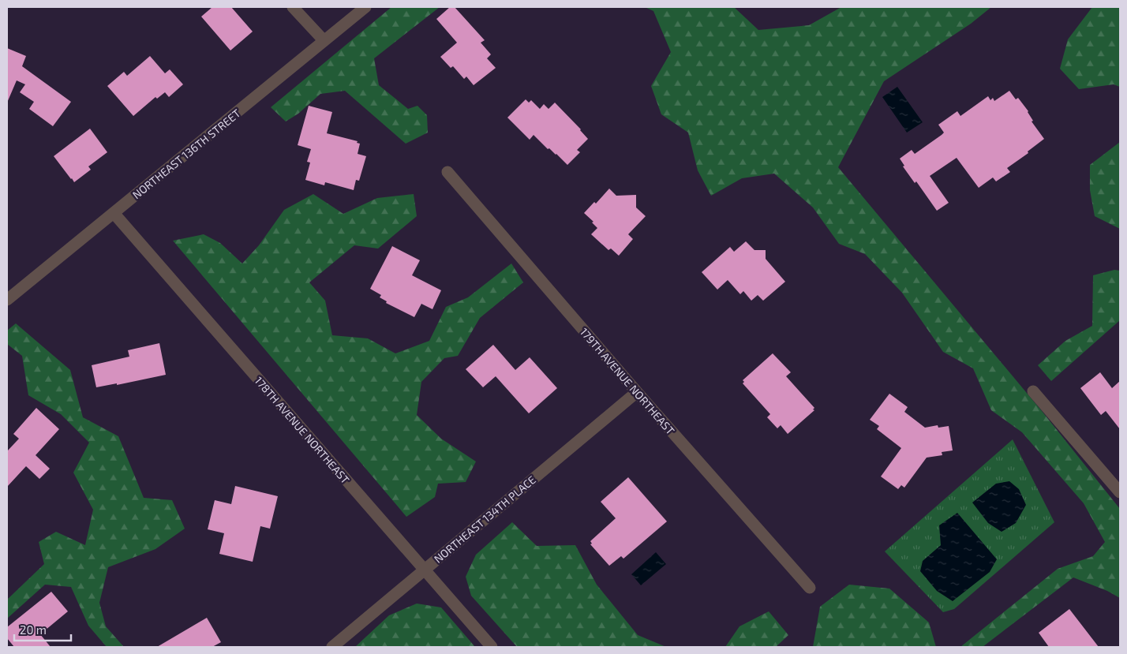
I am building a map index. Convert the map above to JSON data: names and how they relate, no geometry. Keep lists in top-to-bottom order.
{
  "streets": {
    "street": [
      "NORTHEAST 136TH STREET",
      "179TH AVENUE NORTHEAST",
      "178TH AVENUE NORTHEAST",
      "NORTHEAST 134TH PLACE"
    ]
  },
  "crossings": [
    ["NORTHEAST 136TH STREET", "178TH AVENUE NORTHEAST"],
    ["179TH AVENUE NORTHEAST", "NORTHEAST 134TH PLACE"],
    ["178TH AVENUE NORTHEAST", "NORTHEAST 134TH PLACE"]
  ],
  "scale_bar": "20 m"
}
